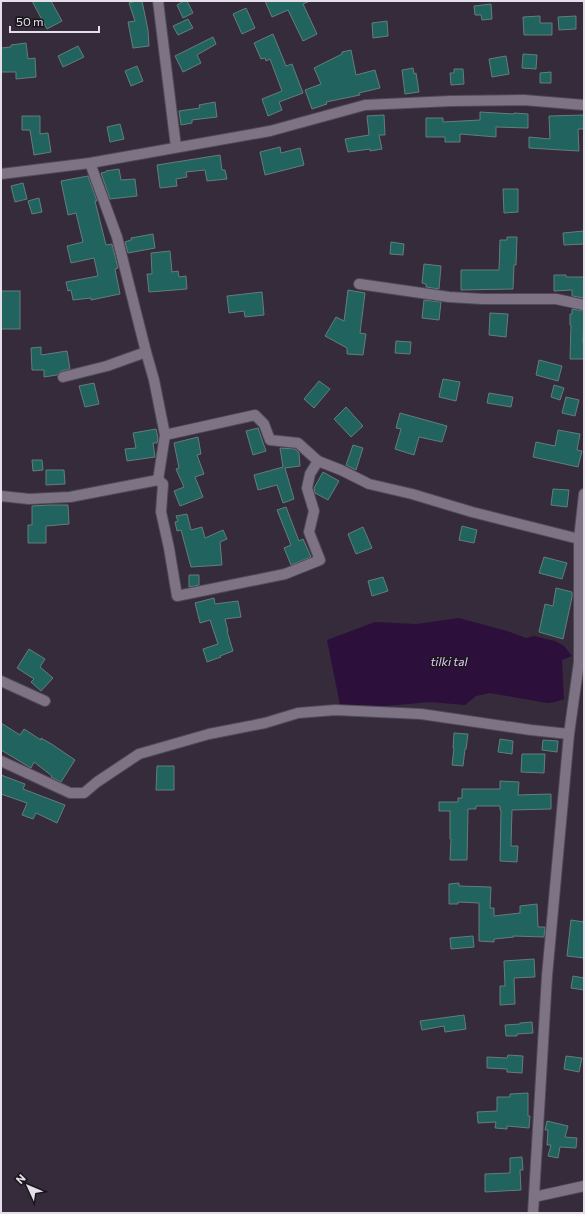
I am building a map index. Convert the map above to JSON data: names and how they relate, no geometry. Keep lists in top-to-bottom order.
{
  "water": ["tilki tal"],
  "scale_bar": "50 m",
  "north": "top left"
}
